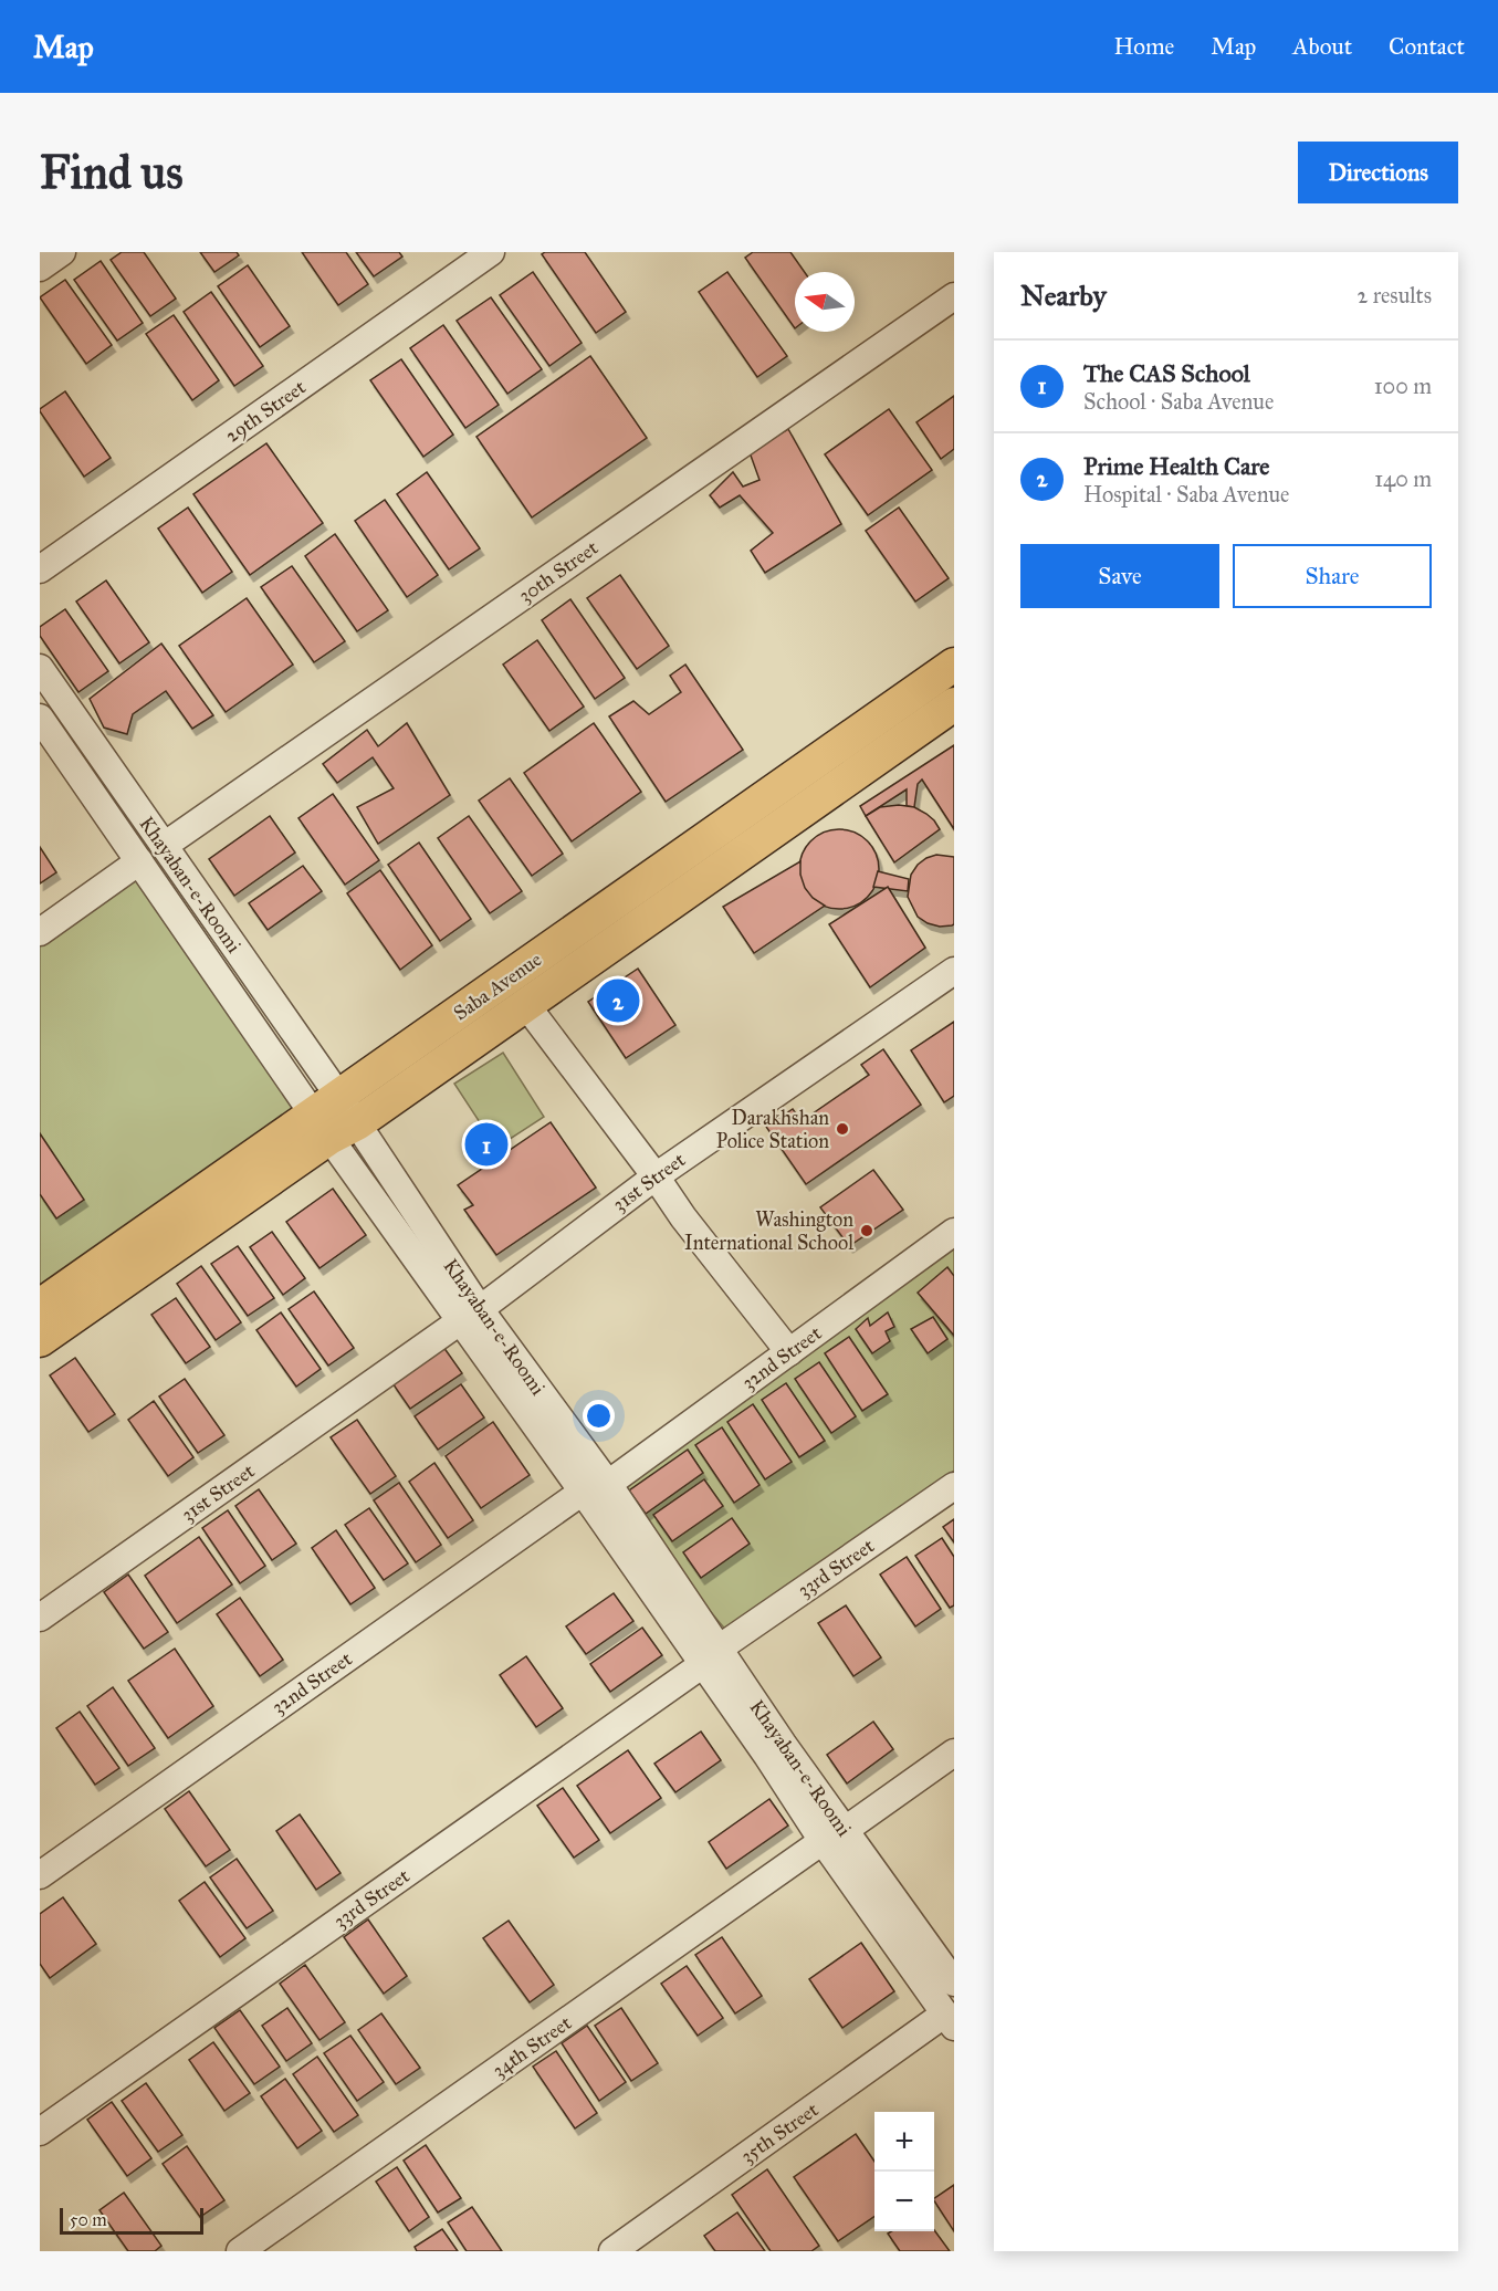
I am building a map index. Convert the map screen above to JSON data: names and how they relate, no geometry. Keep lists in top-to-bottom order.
{
  "streets": {
    "main road": ["Saba Avenue"],
    "street": [
      "29th Street",
      "30th Street",
      "Khayaban-e-Roomi",
      "31st Street",
      "32nd Street",
      "33rd Street",
      "34th Street",
      "35th Street"
    ]
  },
  "crossings": [
    ["30th Street", "Khayaban-e-Roomi"],
    ["Khayaban-e-Roomi", "Saba Avenue"],
    ["Khayaban-e-Roomi", "31st Street"],
    ["Khayaban-e-Roomi", "32nd Street"],
    ["Khayaban-e-Roomi", "33rd Street"],
    ["Khayaban-e-Roomi", "34th Street"],
    ["Khayaban-e-Roomi", "35th Street"]
  ],
  "places": ["Darakhshan Police Station", "Washington International School"],
  "scale_bar": "50 m",
  "north": "left",
  "page": {
    "header": "Map",
    "nav": [
      "Home",
      "Map",
      "About",
      "Contact"
    ],
    "buttons": [
      "Directions",
      ["Save", "Share"]
    ],
    "title": "Find us",
    "heading": ["Nearby", "2 results"],
    "list": [
      {
        "mark": "1",
        "name": "The CAS School",
        "note": "School · Saba Avenue",
        "value": "100 m"
      },
      {
        "mark": "2",
        "name": "Prime Health Care",
        "note": "Hospital · Saba Avenue",
        "value": "140 m"
      }
    ],
    "pins": ["2", "1"],
    "map_buttons": ["+", "−"],
    "scale": "50 m"
  }
}
